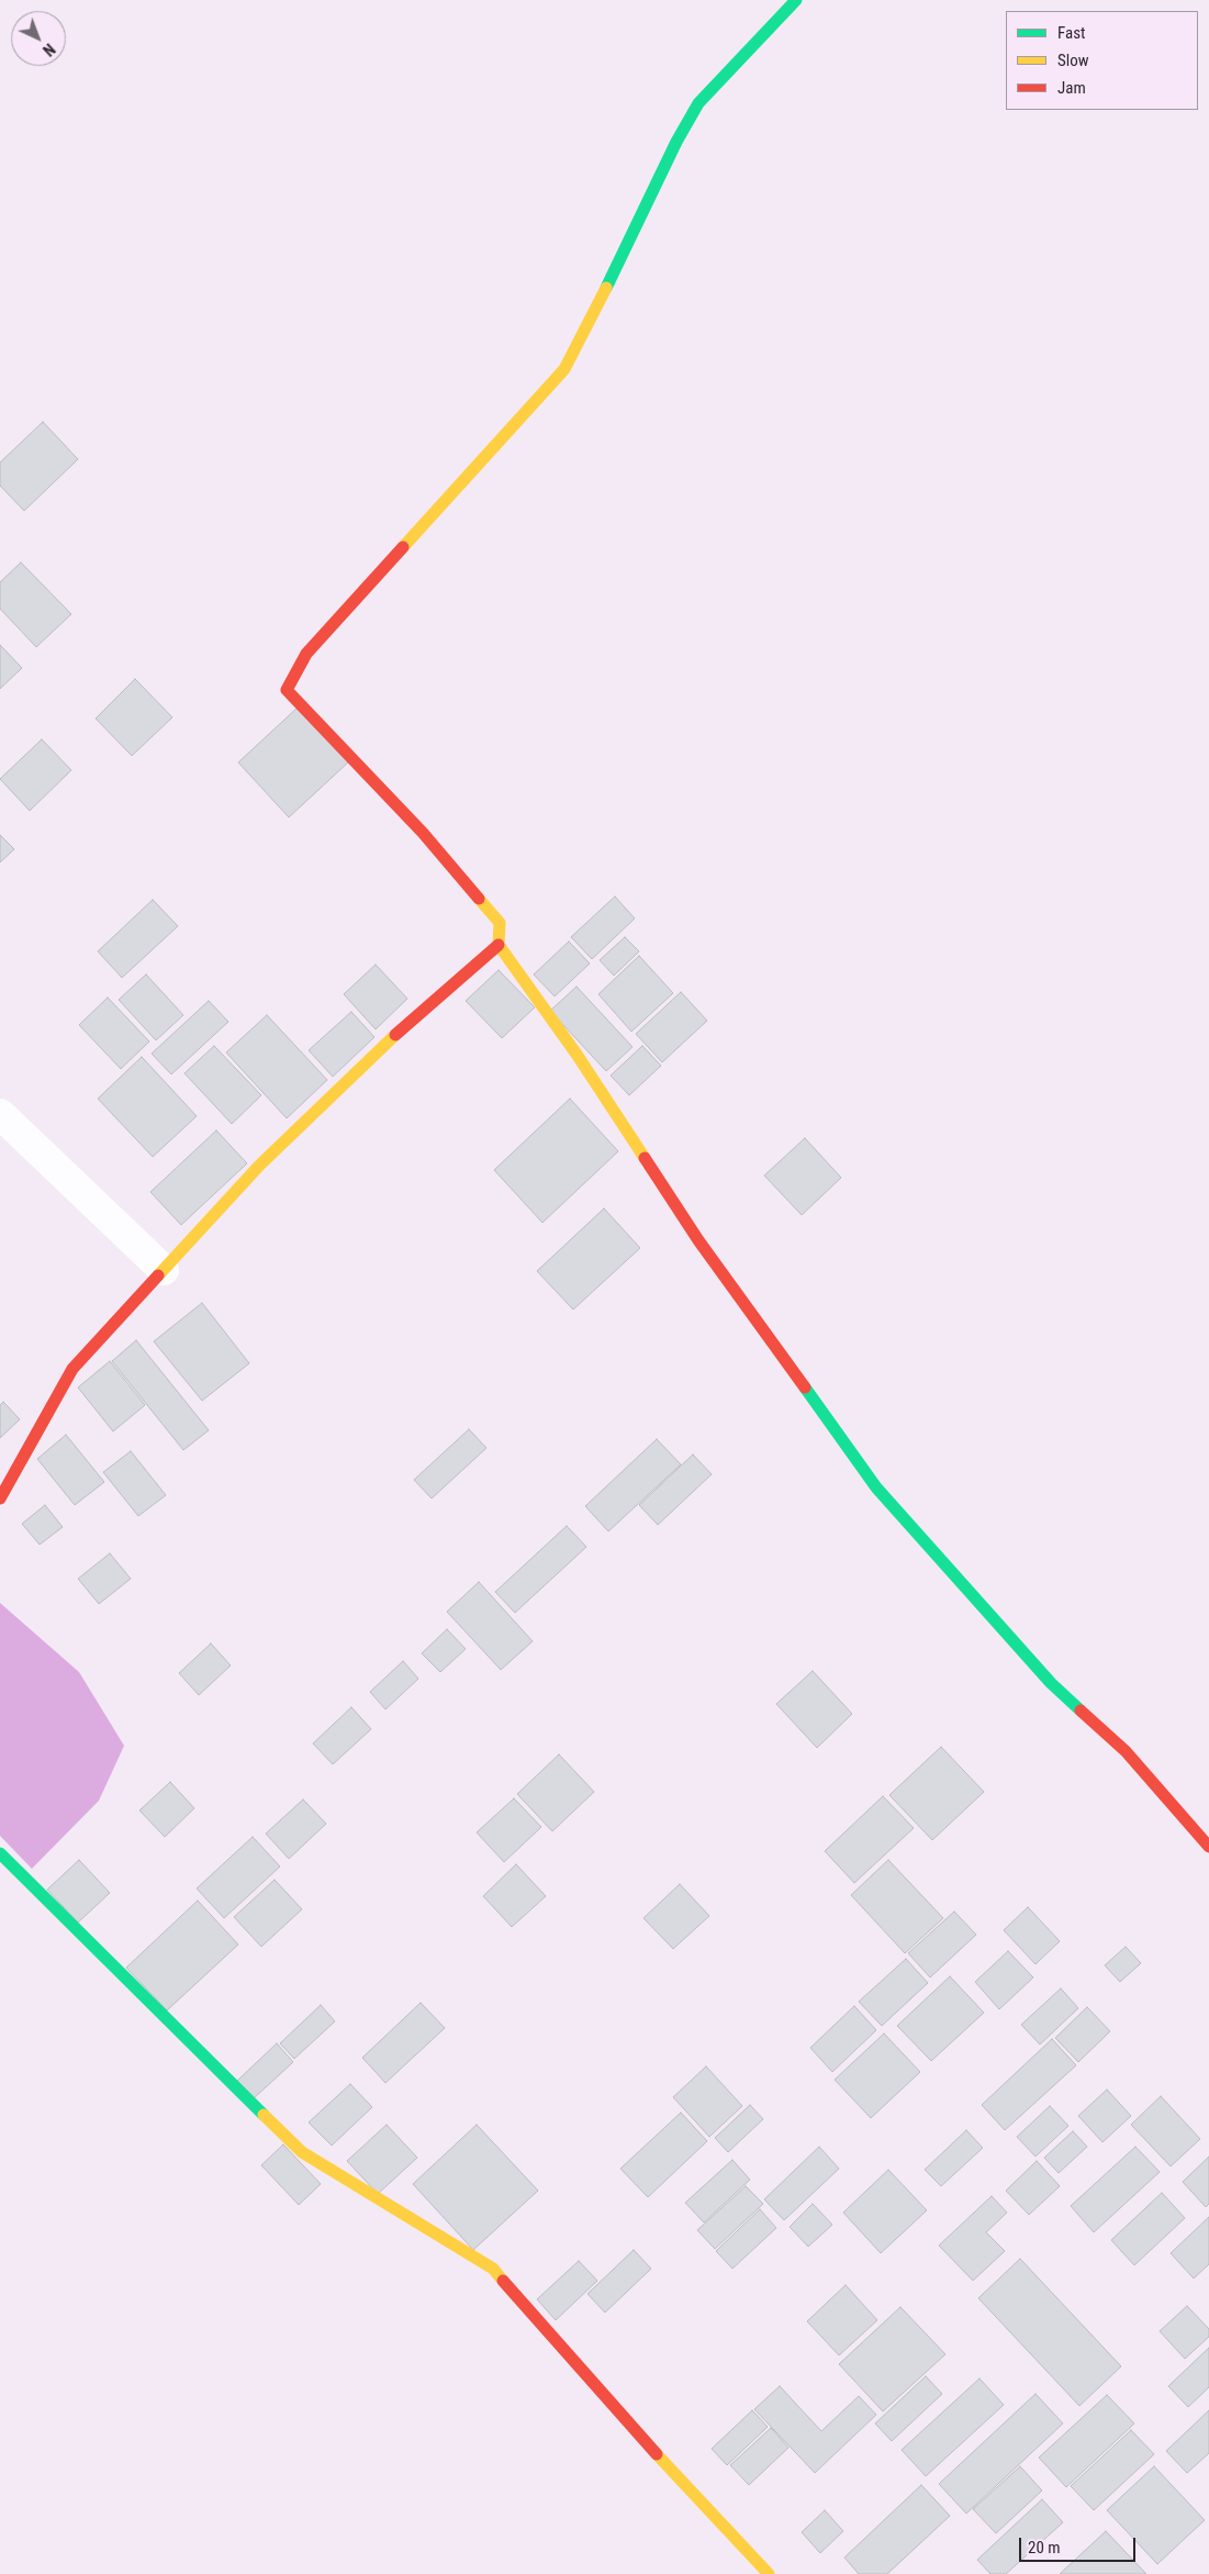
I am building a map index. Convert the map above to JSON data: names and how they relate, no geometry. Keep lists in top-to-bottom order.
{
  "legend": ["Fast", "Slow", "Jam"],
  "scale_bar": "20 m",
  "north": "bottom right"
}
